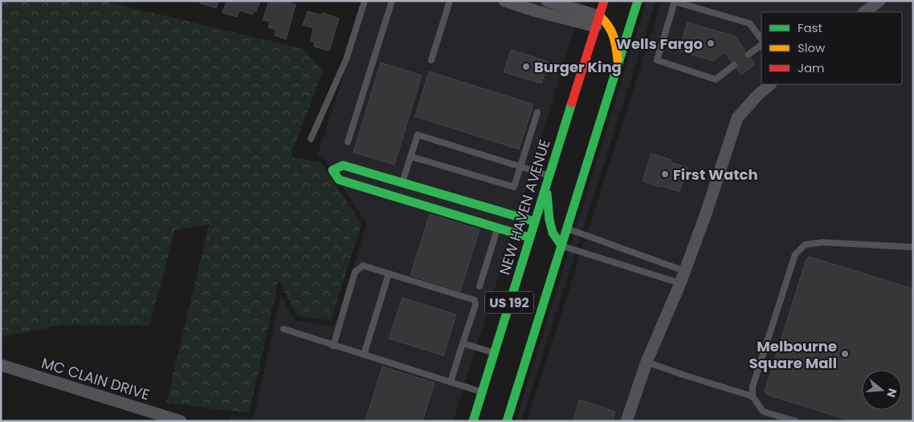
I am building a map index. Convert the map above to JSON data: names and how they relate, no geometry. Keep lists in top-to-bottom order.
{
  "streets": {
    "main road": ["NEW HAVEN AVENUE", "US 192"],
    "street": ["MC CLAIN DRIVE"]
  },
  "places": [
    "Wells Fargo",
    "Burger King",
    "First Watch",
    "Melbourne Square Mall"
  ],
  "legend": ["Fast", "Slow", "Jam"],
  "north": "right"
}
